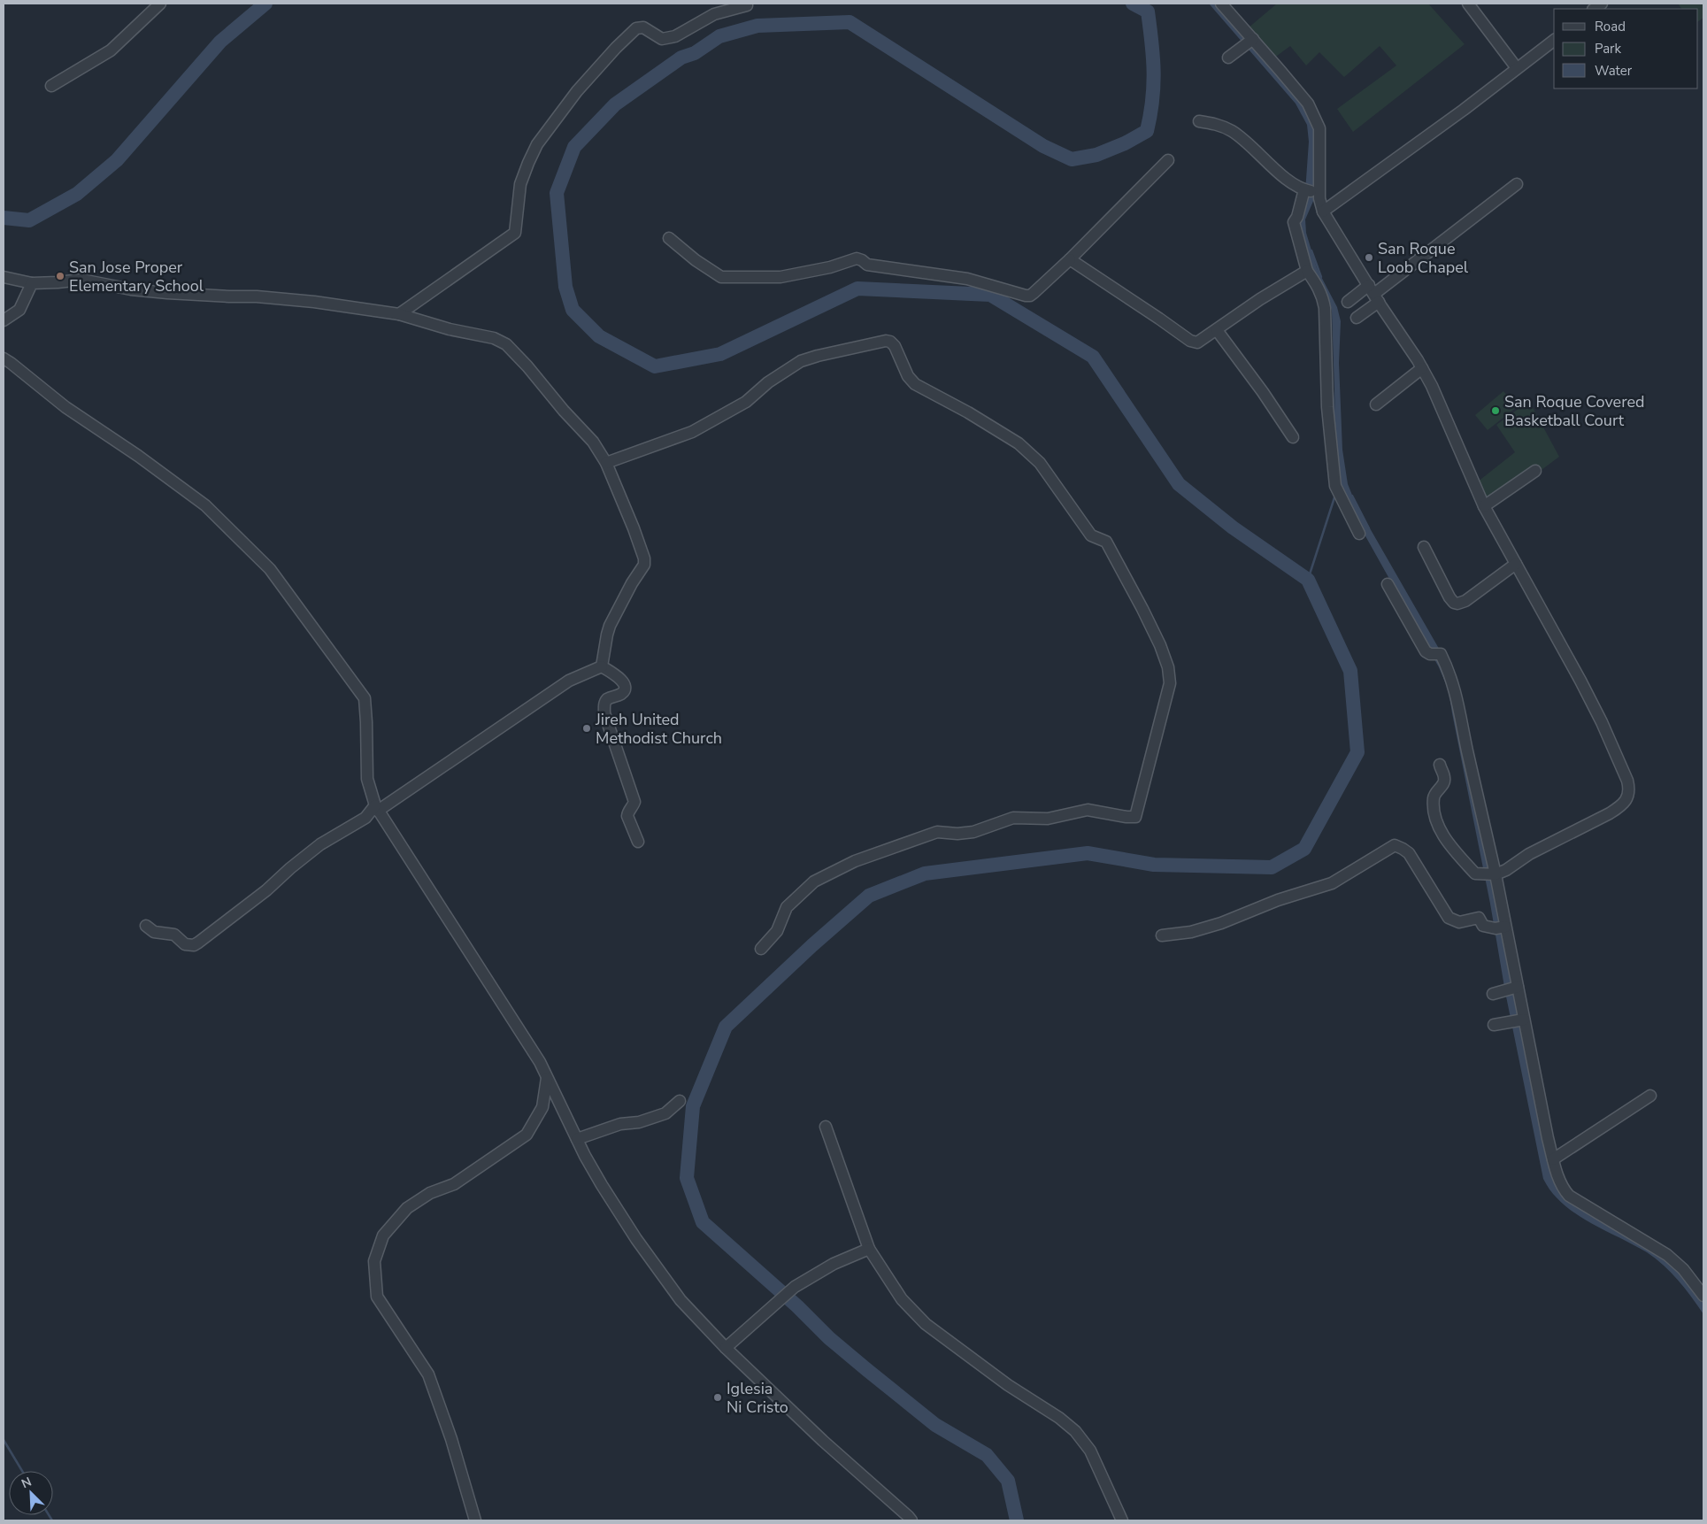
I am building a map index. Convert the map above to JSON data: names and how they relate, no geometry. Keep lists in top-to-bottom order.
{
  "places": [
    "San Roque Loob Chapel",
    "San Jose Proper Elementary School",
    "San Roque Covered Basketball Court",
    "Jireh United Methodist Church",
    "Iglesia Ni Cristo"
  ],
  "legend": ["Road", "Park", "Water"],
  "north": "top left"
}
